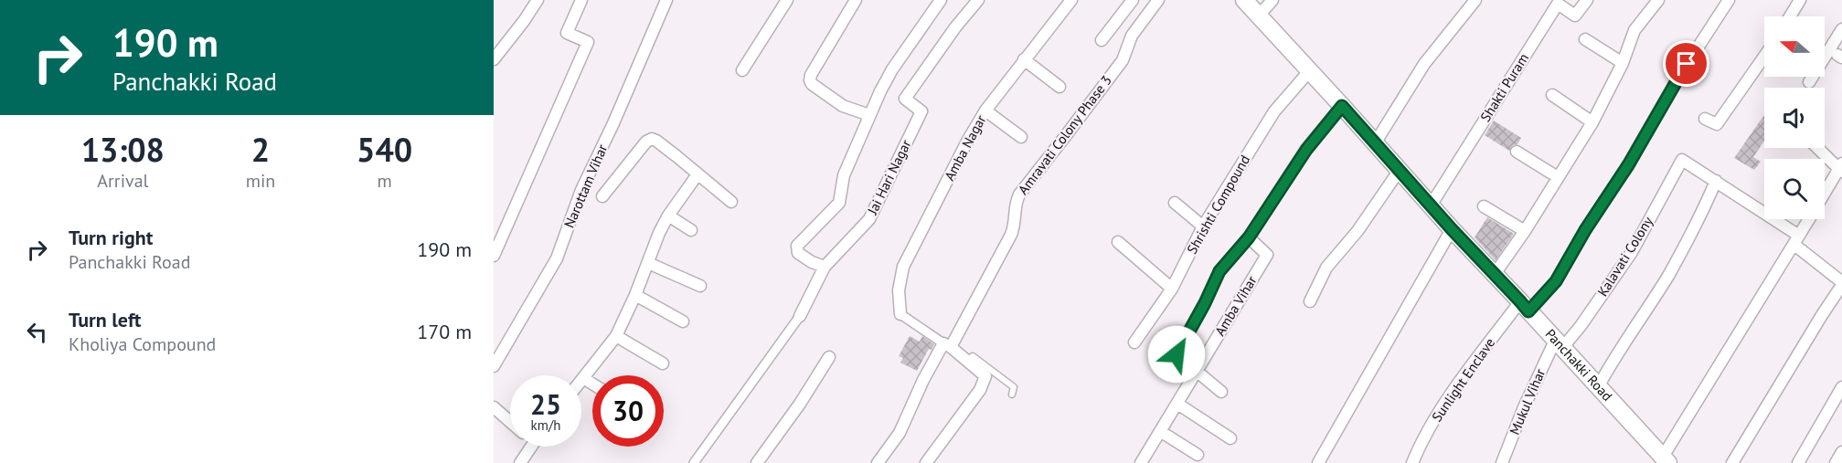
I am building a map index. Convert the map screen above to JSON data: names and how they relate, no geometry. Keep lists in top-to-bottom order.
{
  "streets": {
    "main road": ["Panchakki Road"],
    "street": [
      "Shakti Puram",
      "Amravati Colony Phase 3",
      "Amba Nagar",
      "Jai Hari Nagar",
      "Narottam Vihar",
      "Shrishti Compound",
      "Kalavati Colony",
      "Amba Vihar",
      "Sunlight Enclave",
      "Mukul Vihar"
    ]
  },
  "crossings": [
    ["Shakti Puram", "Panchakki Road"],
    ["Shrishti Compound", "Panchakki Road"],
    ["Kalavati Colony", "Panchakki Road"],
    ["Kalavati Colony", "Mukul Vihar"],
    ["Panchakki Road", "Sunlight Enclave"],
    ["Panchakki Road", "Mukul Vihar"]
  ],
  "north": "left",
  "page": {
    "turn": ["190 m", "Panchakki Road"],
    "eta": [
      "13:08",
      "Arrival",
      "2",
      "min",
      "540",
      "m"
    ],
    "list": [
      {
        "name": "Turn right",
        "note": "Panchakki Road",
        "value": "190 m"
      },
      {
        "name": "Turn left",
        "note": "Kholiya Compound",
        "value": "170 m"
      }
    ],
    "speed": "25 km/h",
    "limit": "30"
  }
}
